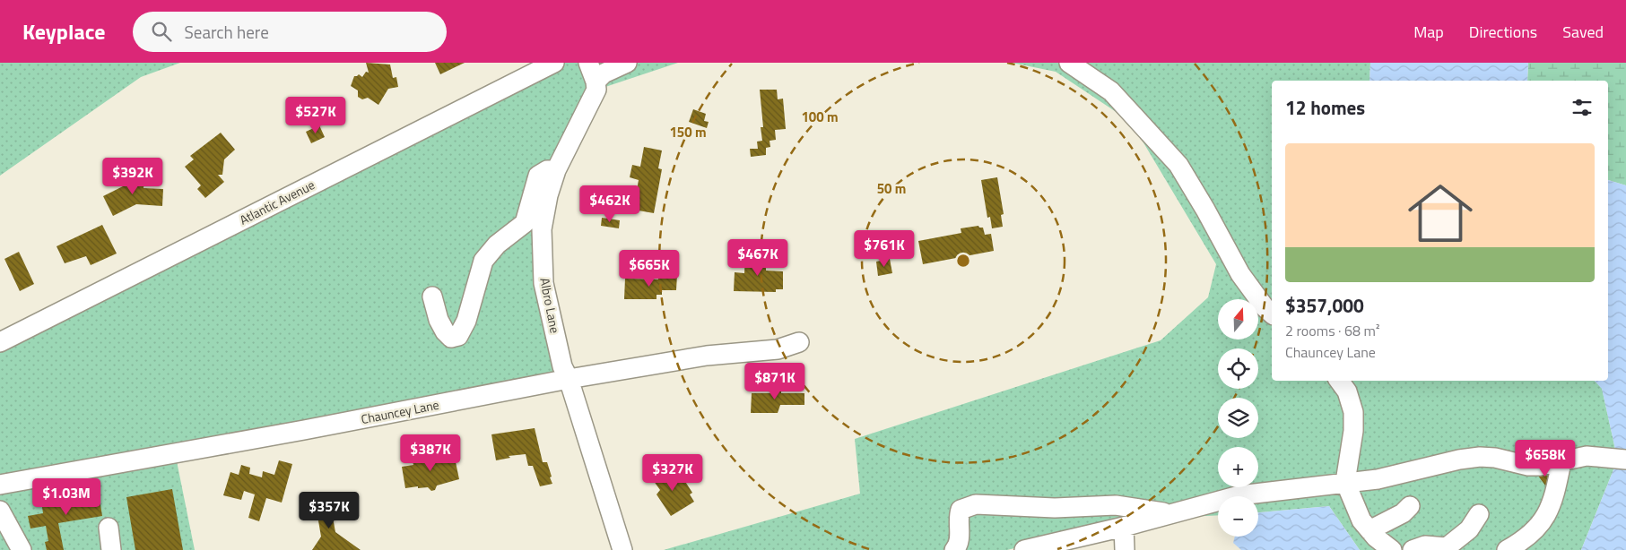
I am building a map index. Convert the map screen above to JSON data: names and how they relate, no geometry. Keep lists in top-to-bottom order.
{
  "streets": {
    "street": ["Atlantic Avenue", "Albro Lane", "Chauncey Lane"]
  },
  "crossings": [
    ["Albro Lane", "Chauncey Lane"]
  ],
  "north": "top",
  "page": {
    "header": "Keyplace",
    "search": "Search here",
    "nav": ["Map", "Directions", "Saved"],
    "heading": "12 homes",
    "price": [
      "$527K",
      "$392K",
      "$462K",
      "$761K",
      "$467K",
      "$665K",
      "$871K",
      "$387K",
      "$658K",
      "$327K",
      "$1.03M",
      "$357K"
    ],
    "list": [
      {
        "name": "$357,000",
        "note": "2 rooms · 68 m² · Chauncey Lane"
      }
    ],
    "map_buttons": ["+", "−"]
  },
  "rings": ["100 m", "150 m", "50 m"]
}
